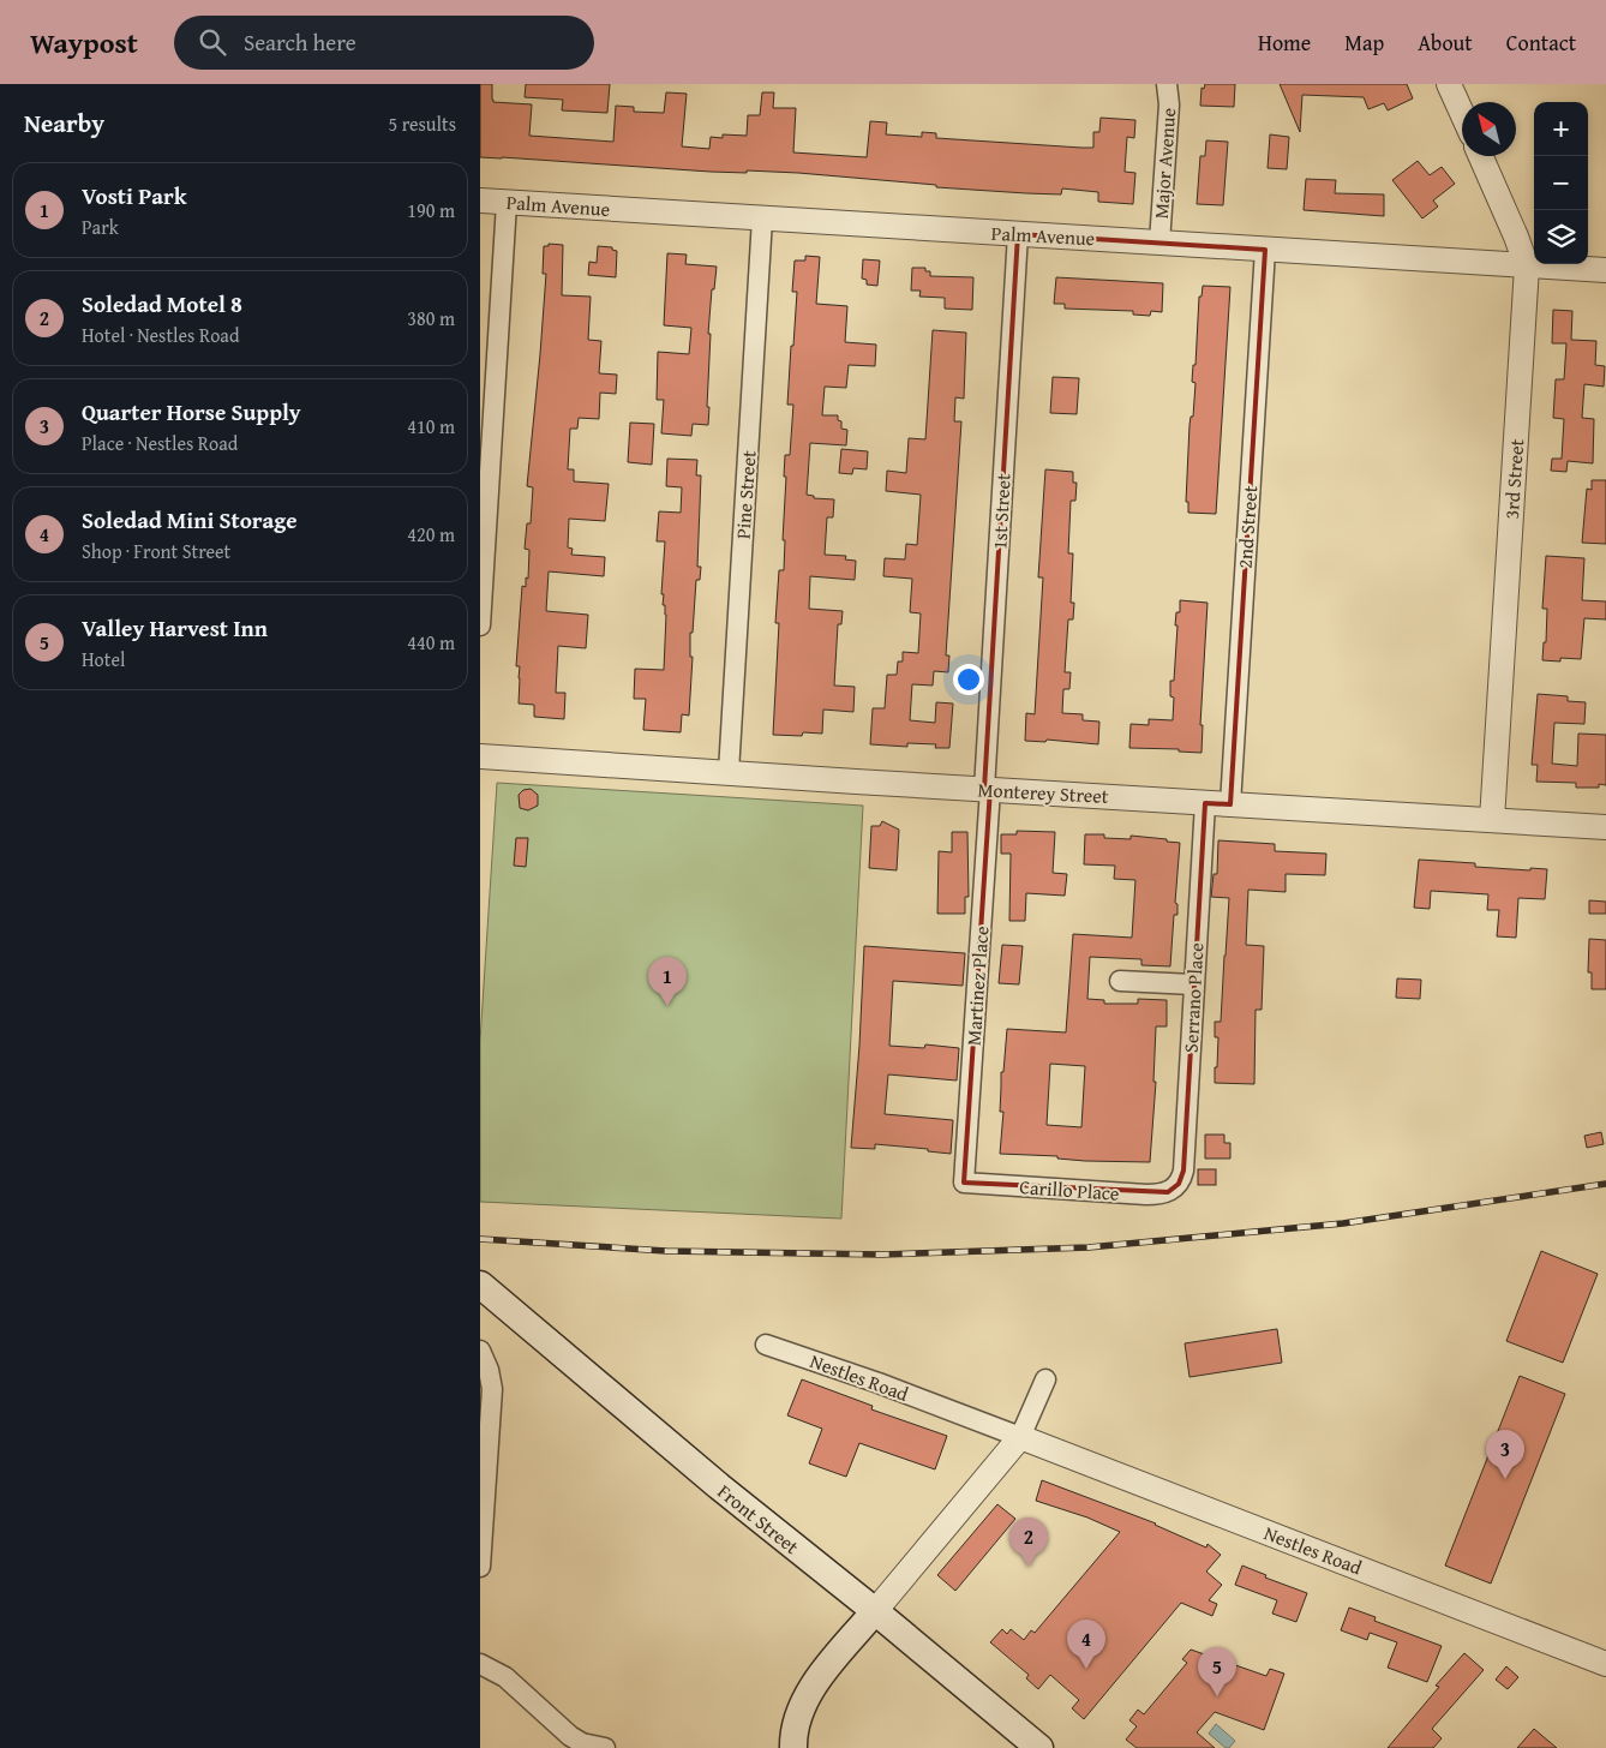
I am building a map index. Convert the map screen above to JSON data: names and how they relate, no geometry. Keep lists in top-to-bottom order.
{
  "streets": {
    "main road": ["Front Street"],
    "street": [
      "Major Avenue",
      "Palm Avenue",
      "3rd Street",
      "Pine Street",
      "1st Street",
      "2nd Street",
      "Monterey Street",
      "Martinez Place",
      "Serrano Place",
      "Carillo Place",
      "Nestles Road"
    ]
  },
  "crossings": [
    ["Major Avenue", "Palm Avenue"],
    ["Palm Avenue", "3rd Street"],
    ["Palm Avenue", "Pine Street"],
    ["Palm Avenue", "1st Street"],
    ["Palm Avenue", "2nd Street"],
    ["3rd Street", "Monterey Street"],
    ["Pine Street", "Monterey Street"],
    ["1st Street", "Monterey Street"],
    ["1st Street", "Martinez Place"],
    ["2nd Street", "Monterey Street"],
    ["Monterey Street", "Martinez Place"],
    ["Monterey Street", "Serrano Place"],
    ["Martinez Place", "Carillo Place"],
    ["Serrano Place", "Carillo Place"]
  ],
  "north": "top left",
  "page": {
    "header": "Waypost",
    "search": "Search here",
    "nav": [
      "Home",
      "Map",
      "About",
      "Contact"
    ],
    "heading": ["Nearby", "5 results"],
    "map_buttons": ["+", "−"],
    "list": [
      {
        "mark": "1",
        "name": "Vosti Park",
        "note": "Park",
        "value": "190 m"
      },
      {
        "mark": "2",
        "name": "Soledad Motel 8",
        "note": "Hotel · Nestles Road",
        "value": "380 m"
      },
      {
        "mark": "3",
        "name": "Quarter Horse Supply",
        "note": "Place · Nestles Road",
        "value": "410 m"
      },
      {
        "mark": "4",
        "name": "Soledad Mini Storage",
        "note": "Shop · Front Street",
        "value": "420 m"
      },
      {
        "mark": "5",
        "name": "Valley Harvest Inn",
        "note": "Hotel",
        "value": "440 m"
      }
    ],
    "pins": [
      "1",
      "3",
      "2",
      "4",
      "5"
    ]
  }
}
